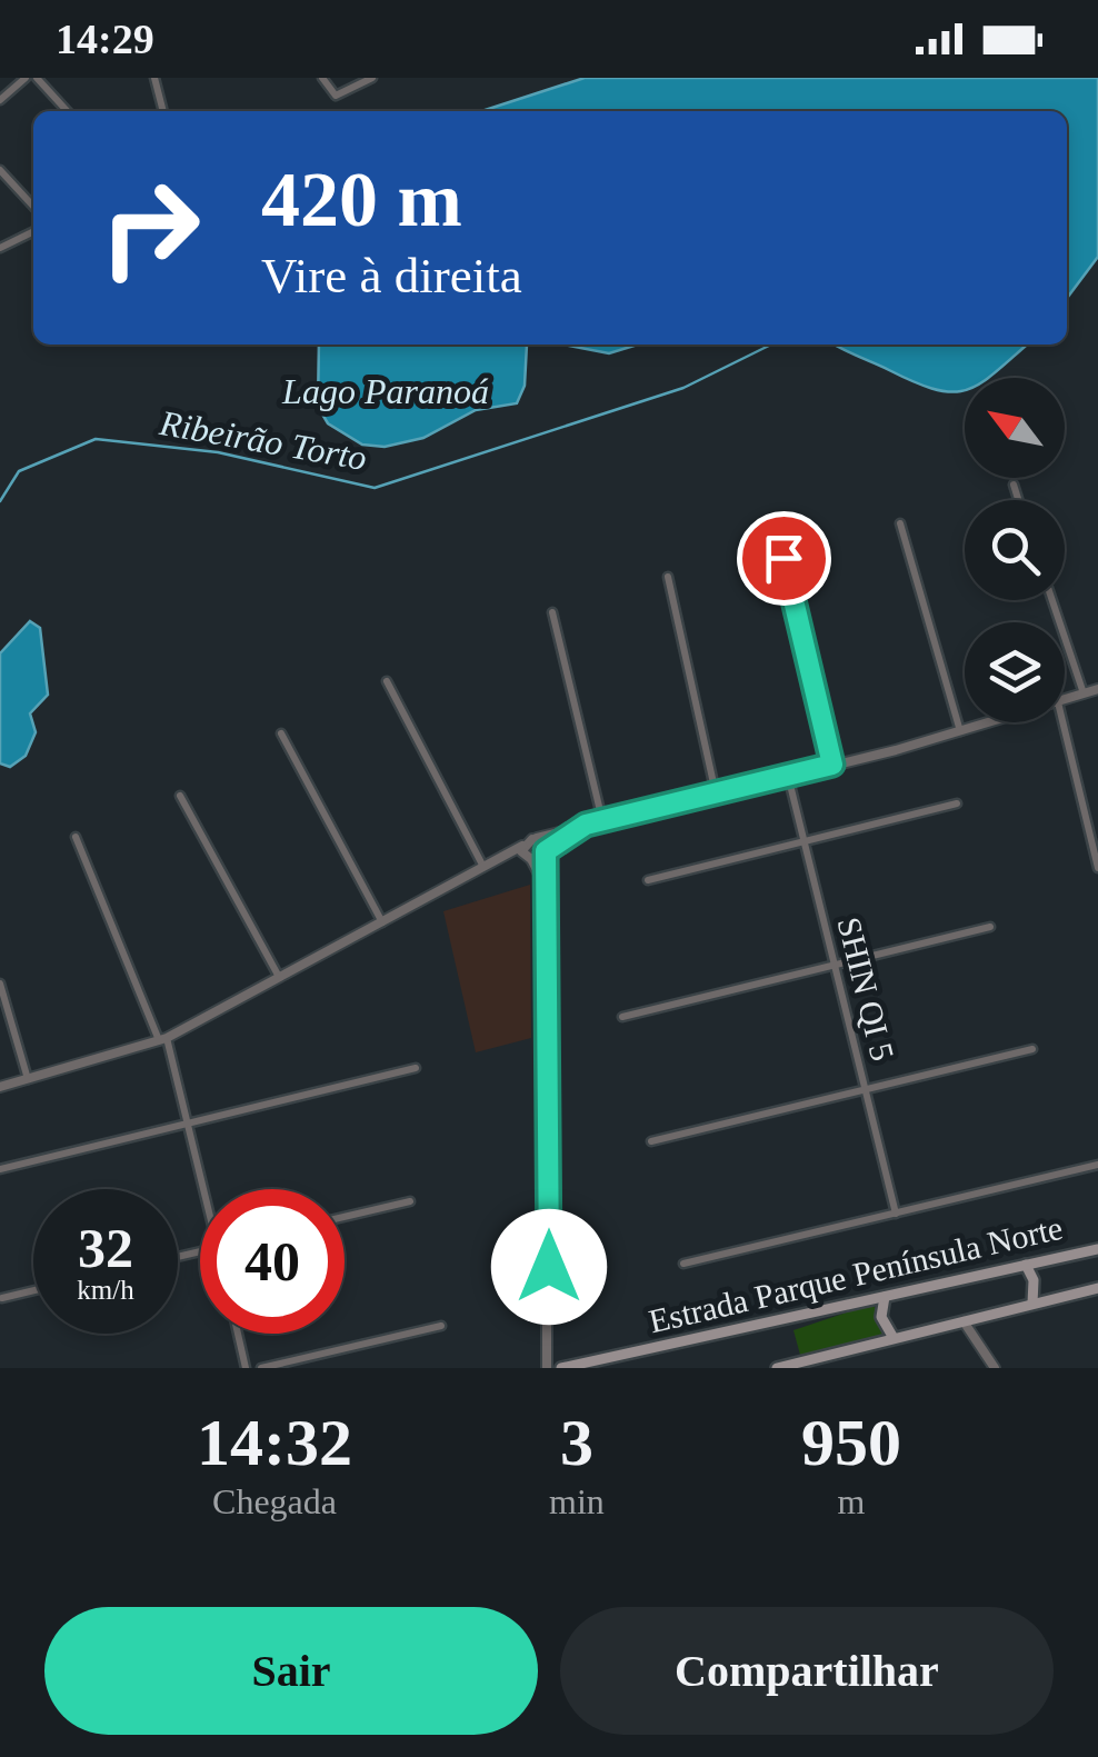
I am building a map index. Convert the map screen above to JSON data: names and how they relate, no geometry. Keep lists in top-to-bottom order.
{
  "streets": {
    "main road": ["Estrada Parque Península Norte"],
    "street": ["SHIN QI 5"]
  },
  "water": ["Lago Paranoá", "Ribeirão Torto"],
  "north": "top left",
  "page": {
    "status": "14:29",
    "turn": ["420 m", "Vire à direita"],
    "speed": "32 km/h",
    "limit": "40",
    "eta": [
      "14:32",
      "Chegada",
      "3",
      "min",
      "950",
      "m"
    ],
    "buttons": ["Sair", "Compartilhar"]
  }
}
